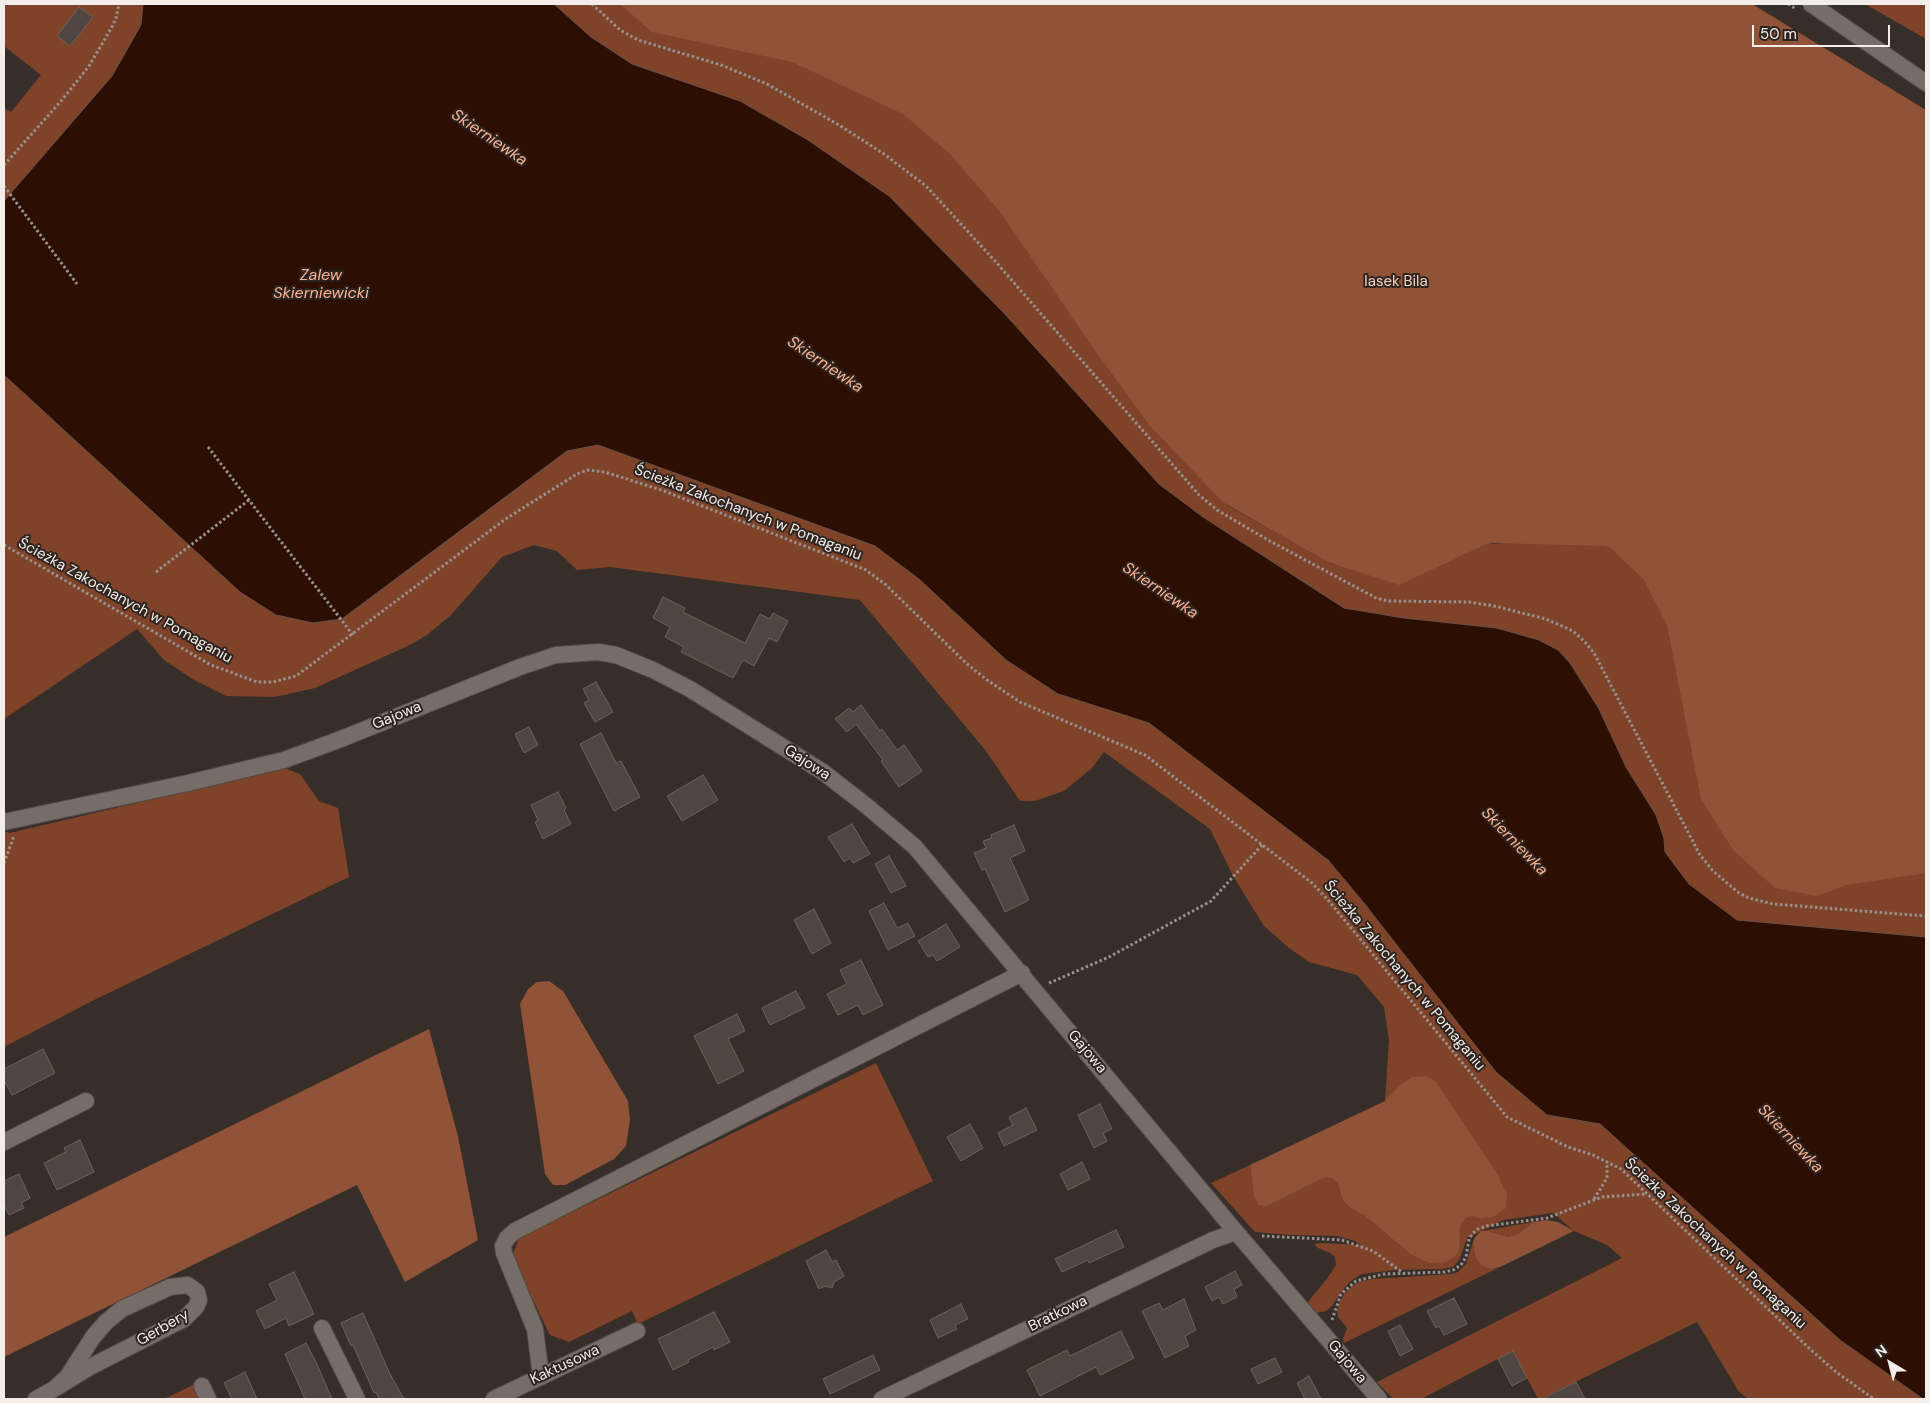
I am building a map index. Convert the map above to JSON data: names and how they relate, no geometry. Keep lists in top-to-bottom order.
{
  "streets": {
    "street": [
      "Gajowa",
      "Bratkowa",
      "Gerbery",
      "Kaktusowa"
    ],
    "path": ["Ścieżka Zakochanych w Pomaganiu"]
  },
  "crossings": [
    ["Gajowa", "Bratkowa"]
  ],
  "water": ["Skierniewka", "Zalew Skierniewicki"],
  "parks": ["lasek Bila"],
  "scale_bar": "50 m",
  "north": "top left"
}
